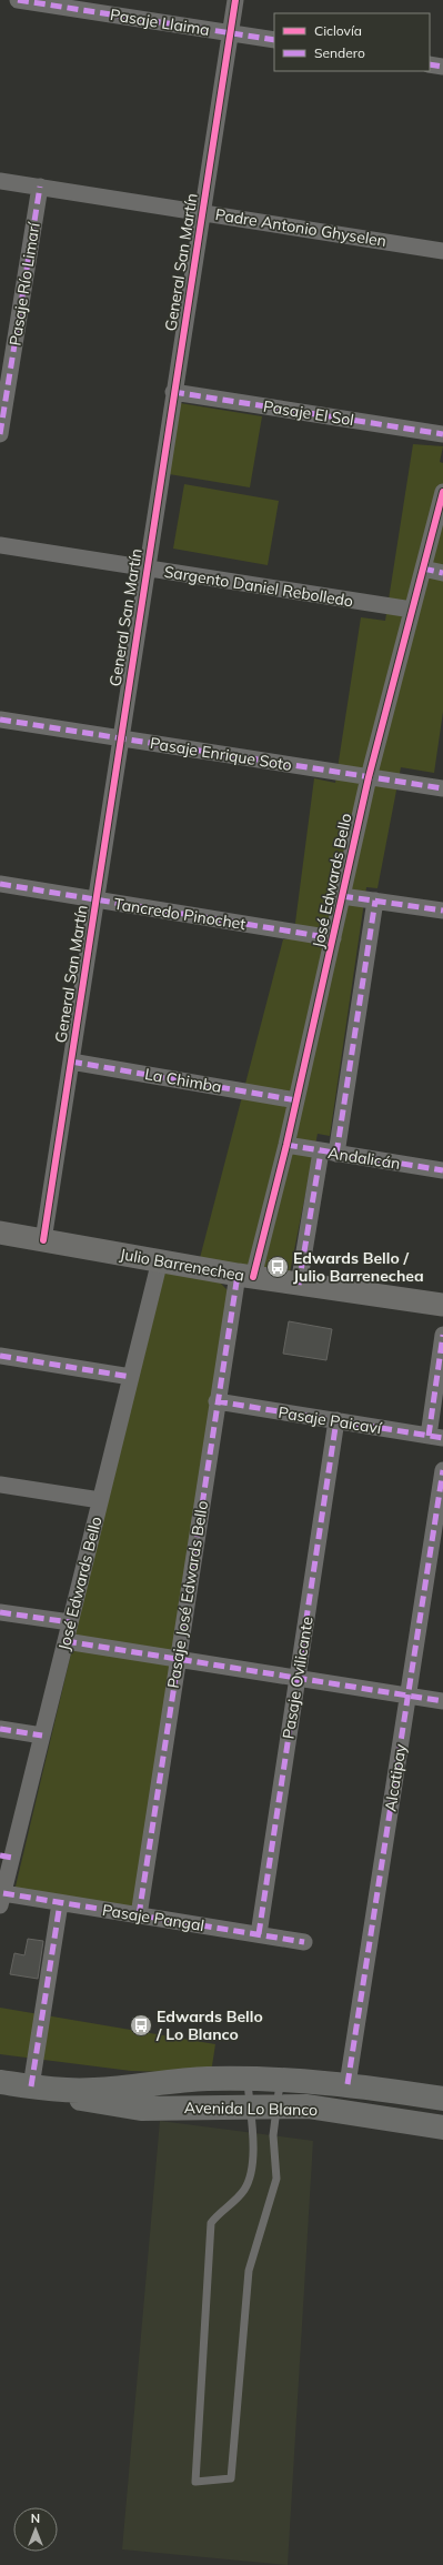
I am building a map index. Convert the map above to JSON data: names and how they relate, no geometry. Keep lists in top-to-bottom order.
{
  "streets": {
    "main road": ["Avenida Lo Blanco"],
    "street": [
      "Pasaje Llaima",
      "Padre Antonio Ghyselen",
      "General San Martín",
      "Pasaje Río Limarí",
      "Pasaje El Sol",
      "Sargento Daniel Rebolledo",
      "Pasaje Enrique Soto",
      "José Edwards Bello",
      "Tancredo Pinochet",
      "La Chimba",
      "Andalicán",
      "Julio Barrenechea",
      "Pasaje Paicaví",
      "Pasaje José Edwards Bello",
      "Pasaje Ovilicante",
      "Alcatipay",
      "Pasaje Pangal"
    ]
  },
  "crossings": [
    ["Pasaje Llaima", "General San Martín"],
    ["Padre Antonio Ghyselen", "General San Martín"],
    ["Padre Antonio Ghyselen", "Pasaje Río Limarí"],
    ["General San Martín", "Pasaje El Sol"],
    ["General San Martín", "Sargento Daniel Rebolledo"],
    ["General San Martín", "Pasaje Enrique Soto"],
    ["General San Martín", "Tancredo Pinochet"],
    ["General San Martín", "La Chimba"],
    ["General San Martín", "Julio Barrenechea"],
    ["Sargento Daniel Rebolledo", "José Edwards Bello"],
    ["Pasaje Enrique Soto", "José Edwards Bello"],
    ["José Edwards Bello", "Tancredo Pinochet"],
    ["José Edwards Bello", "La Chimba"],
    ["José Edwards Bello", "Andalicán"],
    ["José Edwards Bello", "Julio Barrenechea"],
    ["José Edwards Bello", "Pasaje José Edwards Bello"],
    ["José Edwards Bello", "Pasaje Pangal"],
    ["Julio Barrenechea", "Pasaje José Edwards Bello"],
    ["Pasaje Paicaví", "Pasaje José Edwards Bello"],
    ["Pasaje Paicaví", "Pasaje Ovilicante"],
    ["Pasaje José Edwards Bello", "Pasaje Pangal"],
    ["Pasaje Ovilicante", "Pasaje Pangal"],
    ["Alcatipay", "Avenida Lo Blanco"]
  ],
  "places": {
    "bus stop": ["Edwards Bello / Julio Barrenechea", "Edwards Bello / Lo Blanco"]
  },
  "legend": ["Ciclovía", "Sendero"],
  "north": "top"
}
